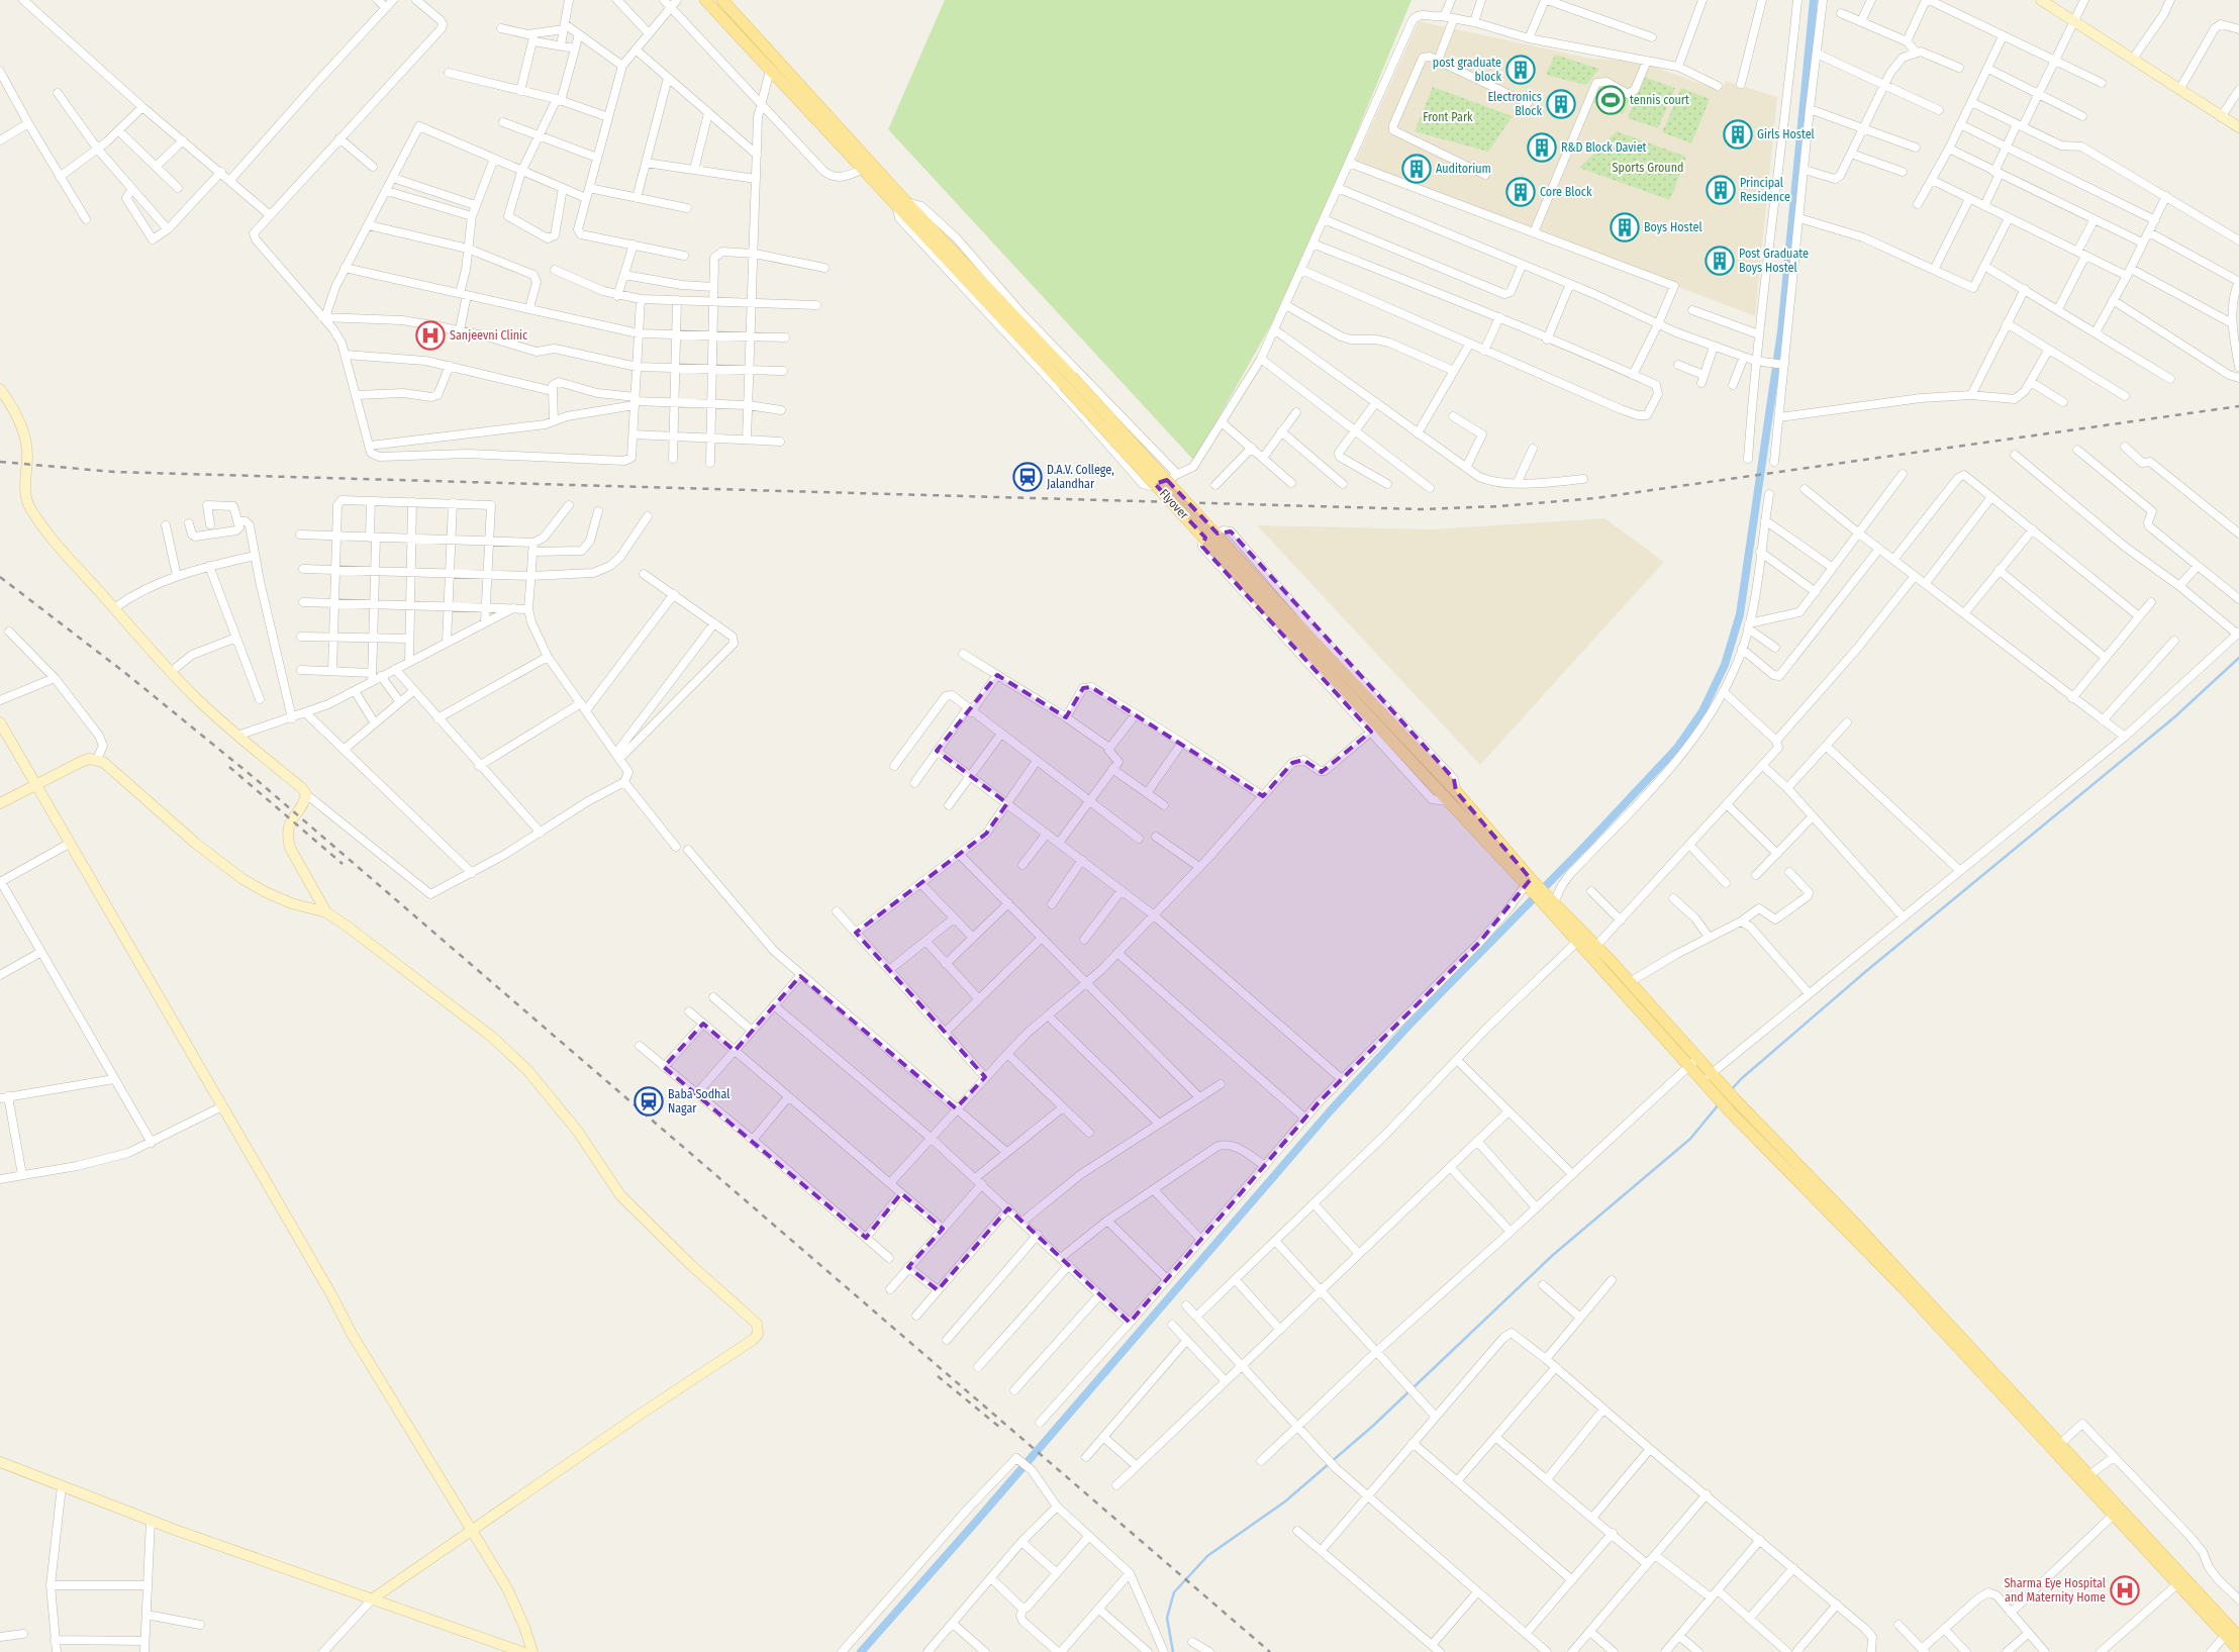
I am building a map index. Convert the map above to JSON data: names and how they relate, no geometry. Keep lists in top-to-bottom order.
{
  "streets": {
    "main road": ["Flyover"]
  },
  "parks": ["Front Park", "Sports Ground"],
  "places": {
    "building": [
      "post graduate block",
      "Electronics Block",
      "Girls Hostel",
      "R&D Block Daviet",
      "Auditorium",
      "Principal Residence",
      "Core Block",
      "Boys Hostel",
      "Post Graduate Boys Hostel"
    ],
    "sports": ["tennis court"],
    "hospital": ["Sanjeevni Clinic", "Sharma Eye Hospital and Maternity Home"],
    "station": ["D.A.V. College, Jalandhar", "Baba Sodhal Nagar"]
  }
}
